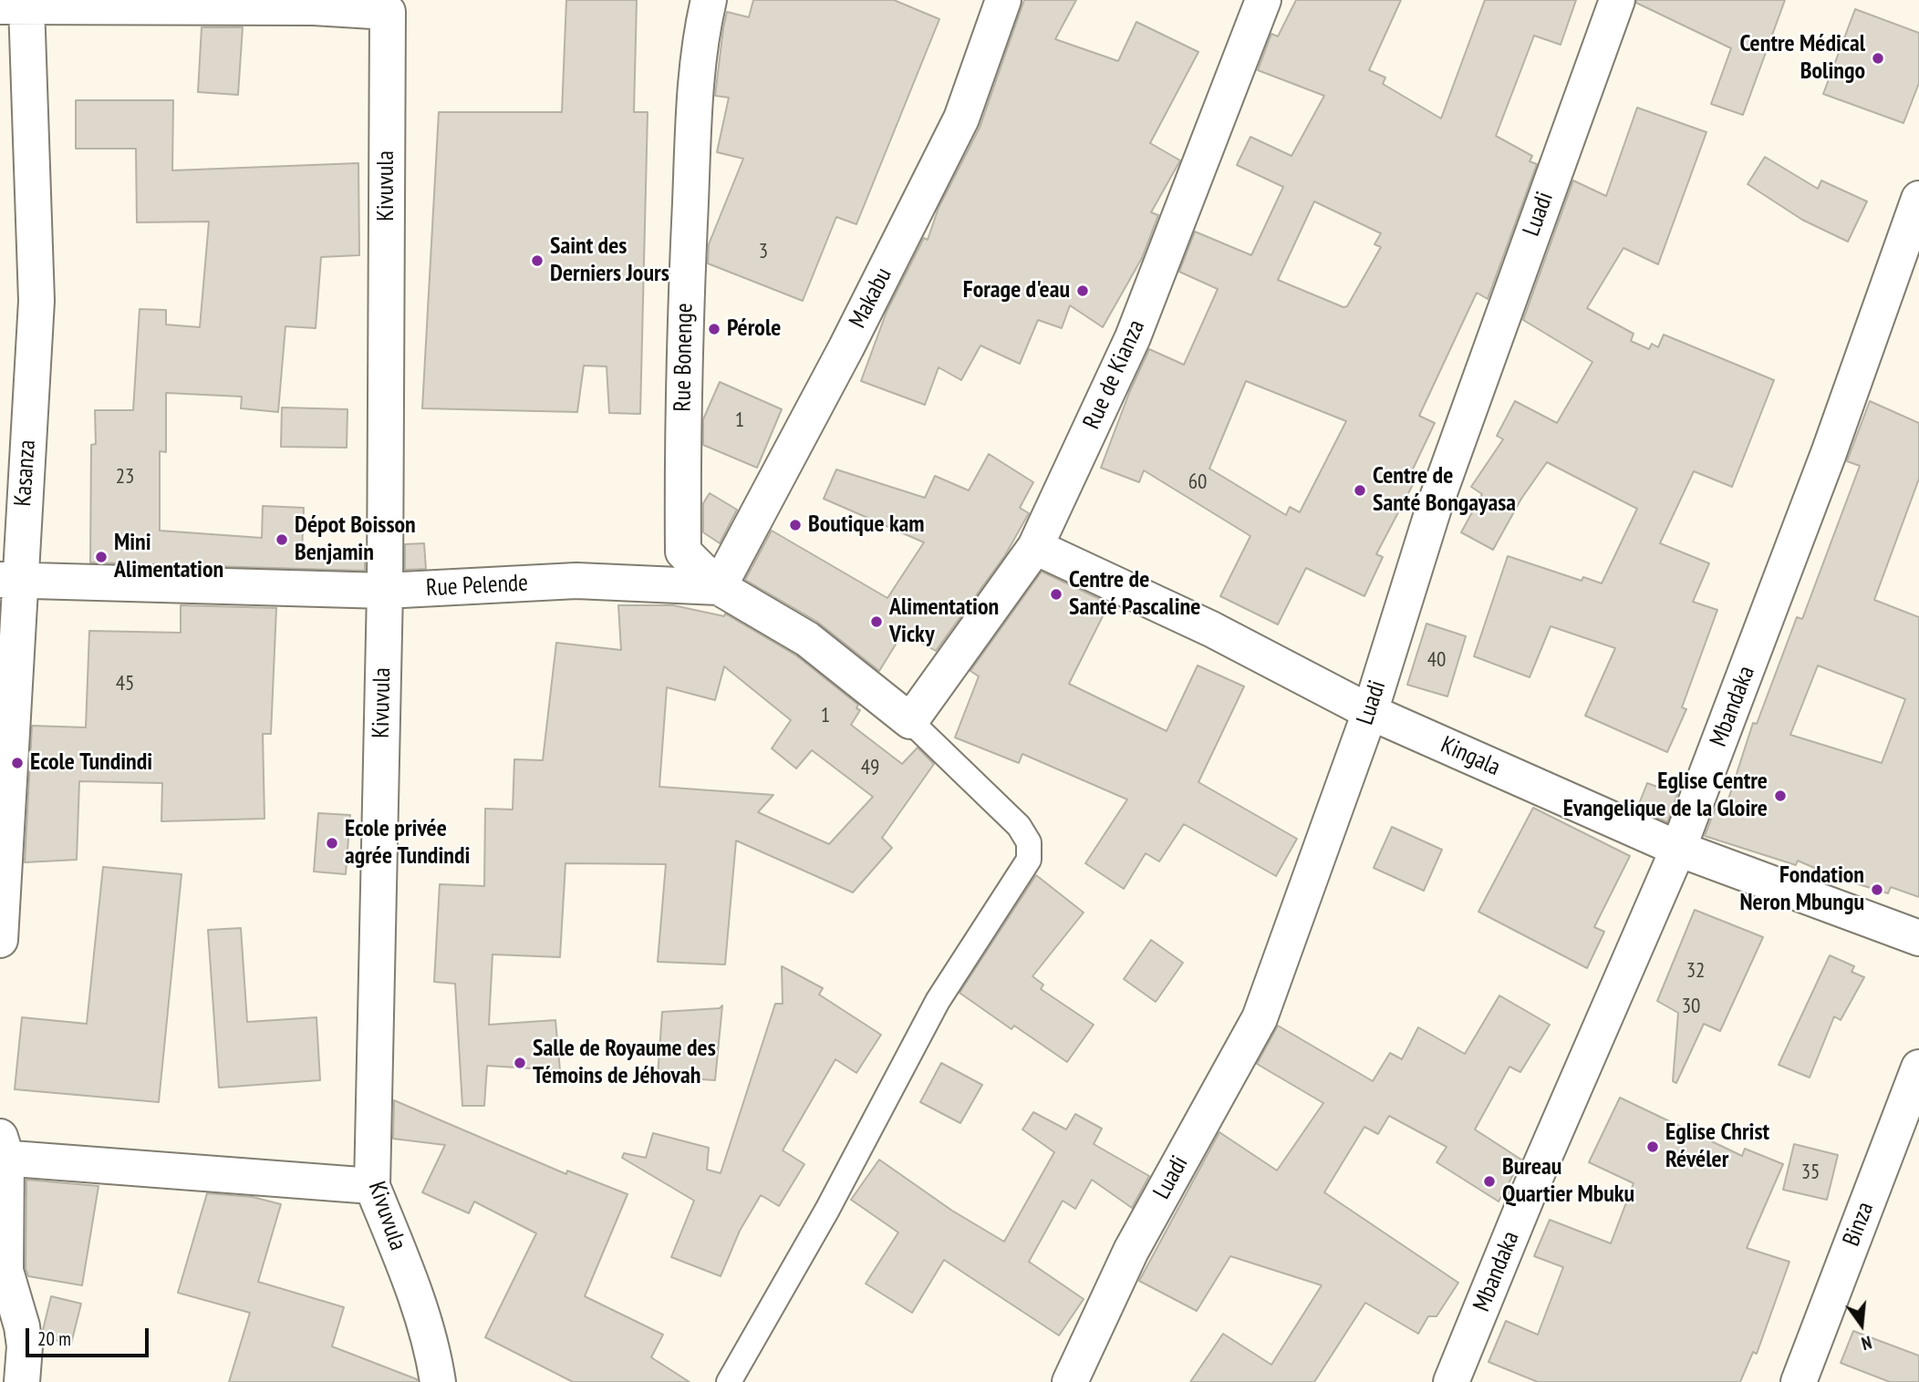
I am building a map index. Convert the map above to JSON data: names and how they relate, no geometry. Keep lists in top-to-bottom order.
{
  "streets": {
    "street": [
      "Kivuvula",
      "Luadi",
      "Makabu",
      "Rue Bonenge",
      "Rue de Kianza",
      "Kasanza",
      "Rue Pelende",
      "Mbandaka",
      "Kingala",
      "Binza"
    ]
  },
  "crossings": [
    ["Kivuvula", "Kasanza"],
    ["Kivuvula", "Rue Pelende"],
    ["Luadi", "Kingala"],
    ["Makabu", "Rue Bonenge"],
    ["Makabu", "Rue Pelende"],
    ["Rue Bonenge", "Rue Pelende"],
    ["Rue de Kianza", "Rue Pelende"],
    ["Rue de Kianza", "Kingala"],
    ["Kasanza", "Rue Pelende"],
    ["Mbandaka", "Kingala"]
  ],
  "places": [
    "Centre Médical Bolingo",
    "Saint des Derniers Jours",
    "Forage d'eau",
    "Pérole",
    "Centre de Santé Bongayasa",
    "Boutique kam",
    "Dépot Boisson Benjamin",
    "Mini Alimentation",
    "Centre de Santé Pascaline",
    "Alimentation Vicky",
    "Ecole Tundindi",
    "Eglise Centre Evangelique de la Gloire",
    "Ecole privée agrée Tundindi",
    "Fondation Neron Mbungu",
    "Salle de Royaume des Témoins de Jéhovah",
    "Eglise Christ Révéler",
    "Bureau Quartier Mbuku"
  ],
  "house_numbers": [
    "3",
    "1",
    "23",
    "60",
    "40",
    "45",
    "1",
    "49",
    "32",
    "30",
    "35"
  ],
  "scale_bar": "20 m",
  "north": "bottom"
}
